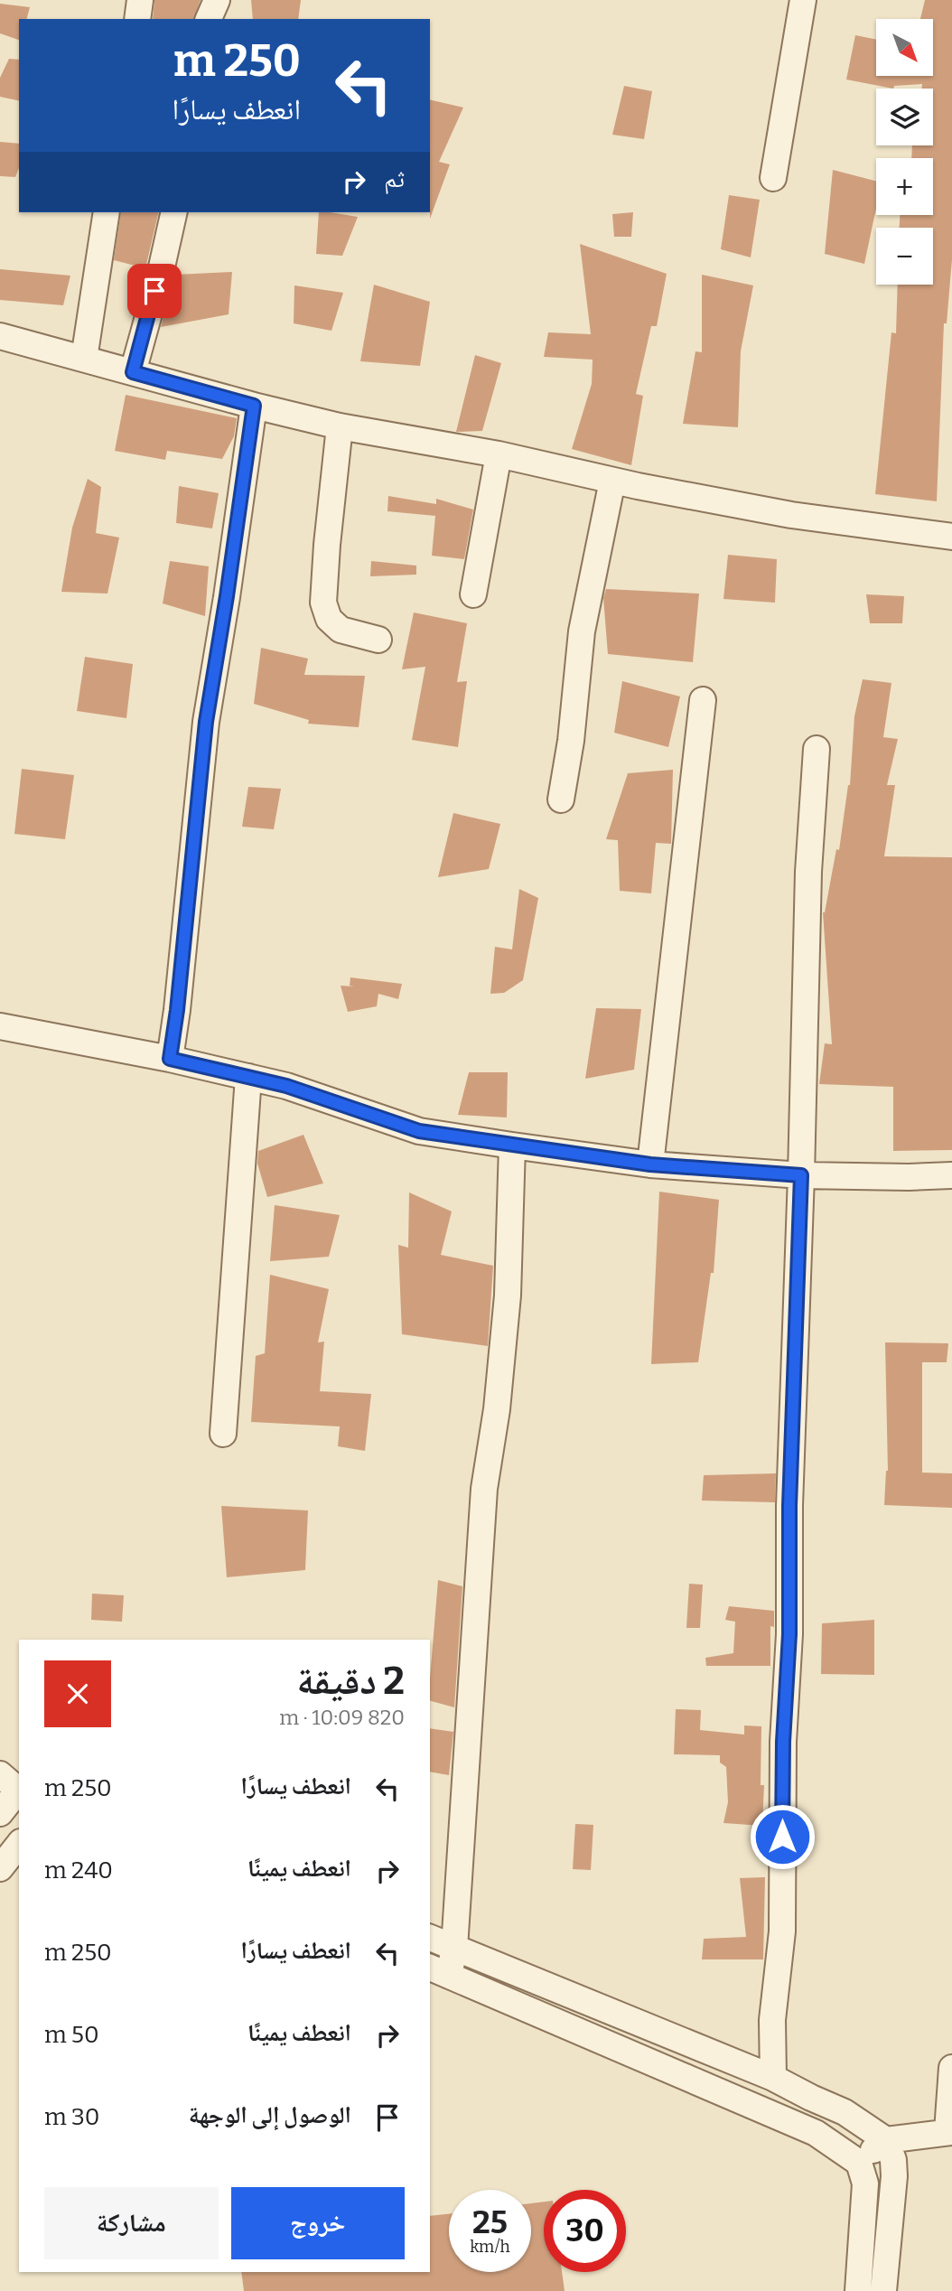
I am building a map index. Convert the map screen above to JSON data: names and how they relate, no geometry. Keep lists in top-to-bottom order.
{
  "north": "bottom right",
  "page": {
    "map_buttons": ["+", "−"],
    "turn": ["250 m", "انعطف يسارًا"],
    "then": "ثم",
    "heading": ["2 دقيقة", "820 m · 10:09"],
    "list": [
      {
        "name": "انعطف يسارًا",
        "value": "250 m"
      },
      {
        "name": "انعطف يمينًا",
        "value": "240 m"
      },
      {
        "name": "انعطف يسارًا",
        "value": "250 m"
      },
      {
        "name": "انعطف يمينًا",
        "value": "50 m"
      },
      {
        "name": "الوصول إلى الوجهة",
        "value": "30 m"
      }
    ],
    "buttons": ["خروج", "مشاركة"],
    "speed": "25 km/h",
    "limit": "30"
  }
}
